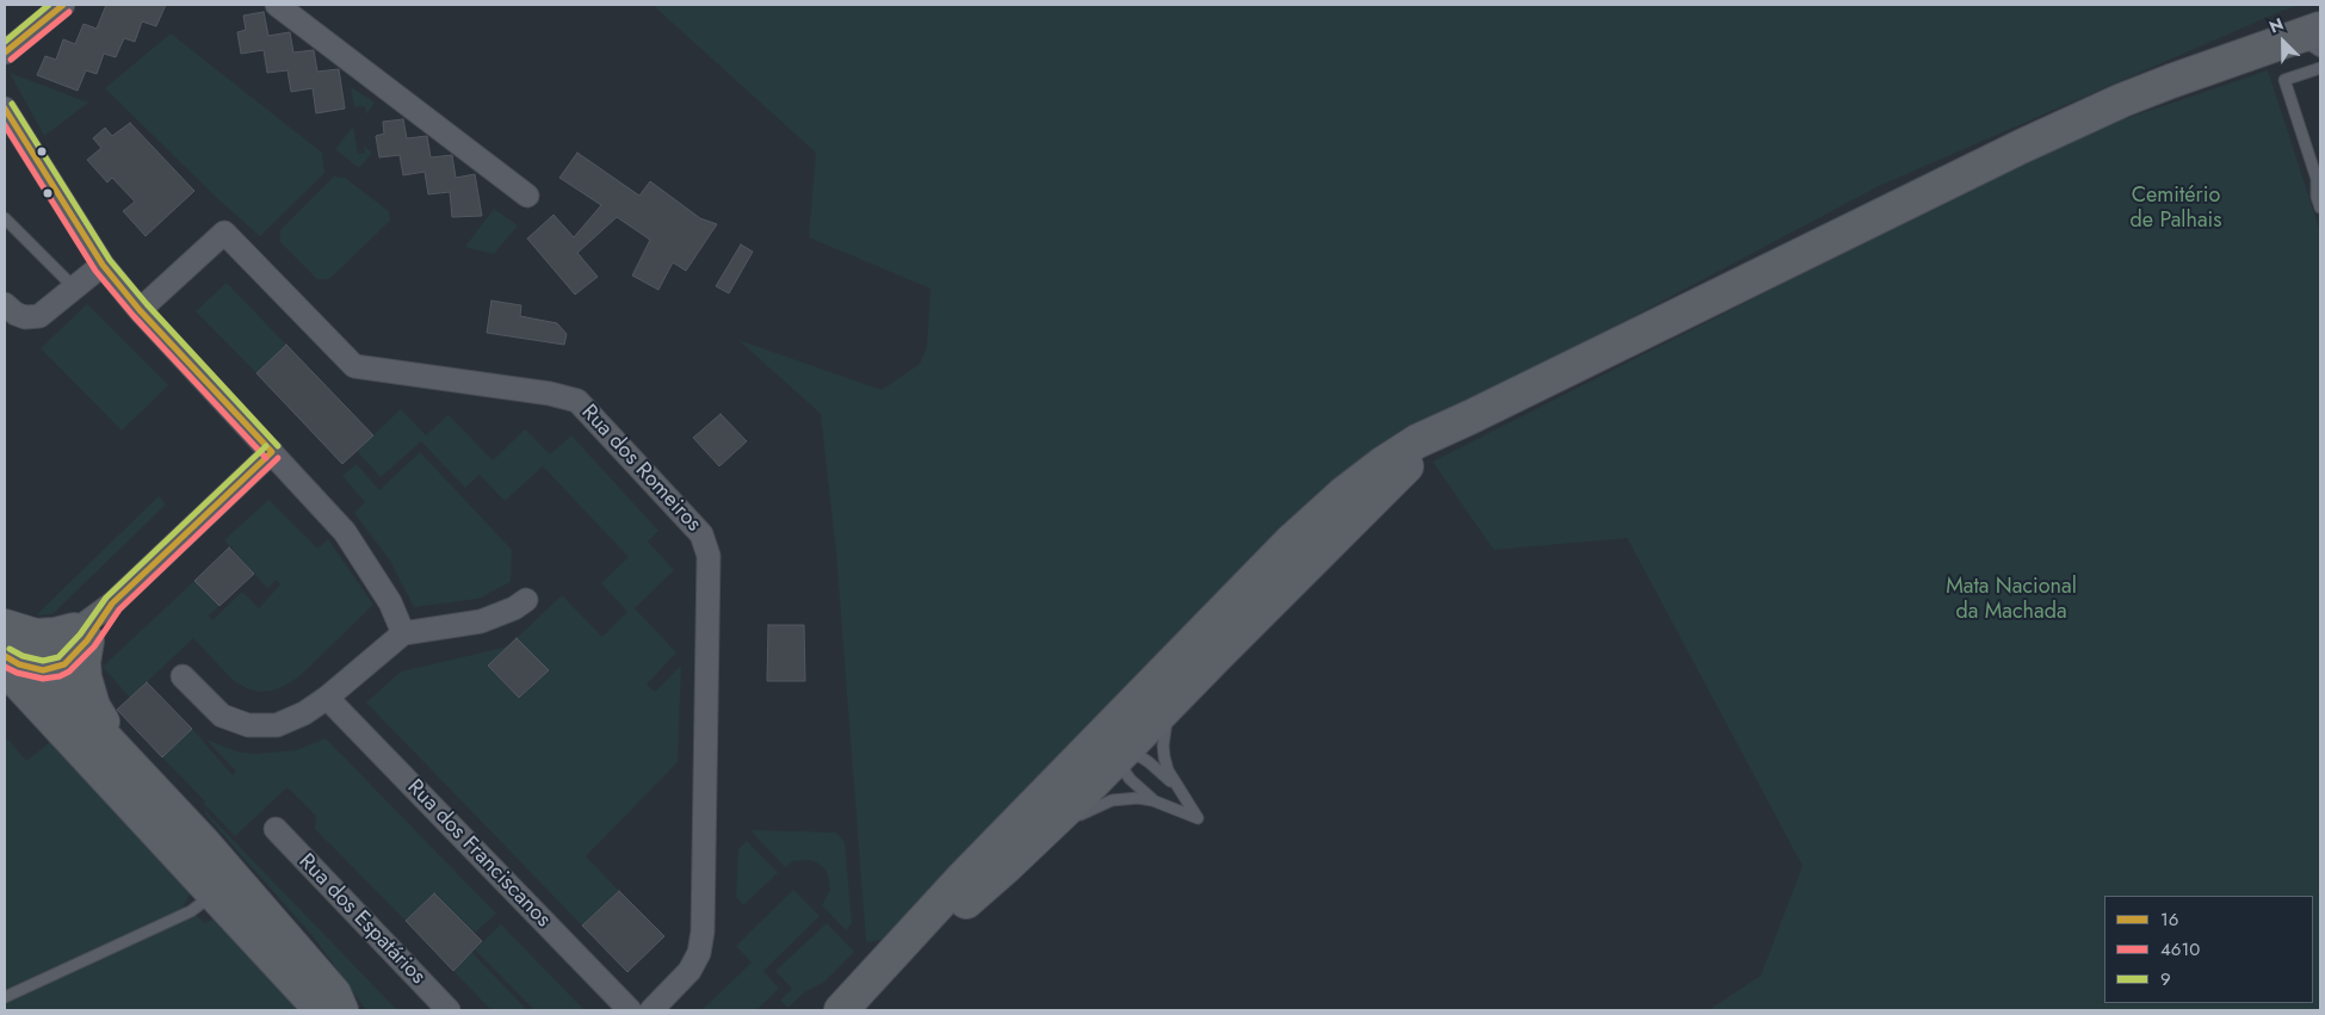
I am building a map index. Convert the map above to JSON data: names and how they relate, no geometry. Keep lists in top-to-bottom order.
{
  "streets": {
    "street": ["Rua dos Romeiros", "Rua dos Franciscanos", "Rua dos Espatários"]
  },
  "parks": ["Cemitério de Palhais", "Mata Nacional da Machada"],
  "lines": ["transit line 16", "transit line 9", "transit line 4610"],
  "legend": ["16", "4610", "9"],
  "north": "top left"
}
